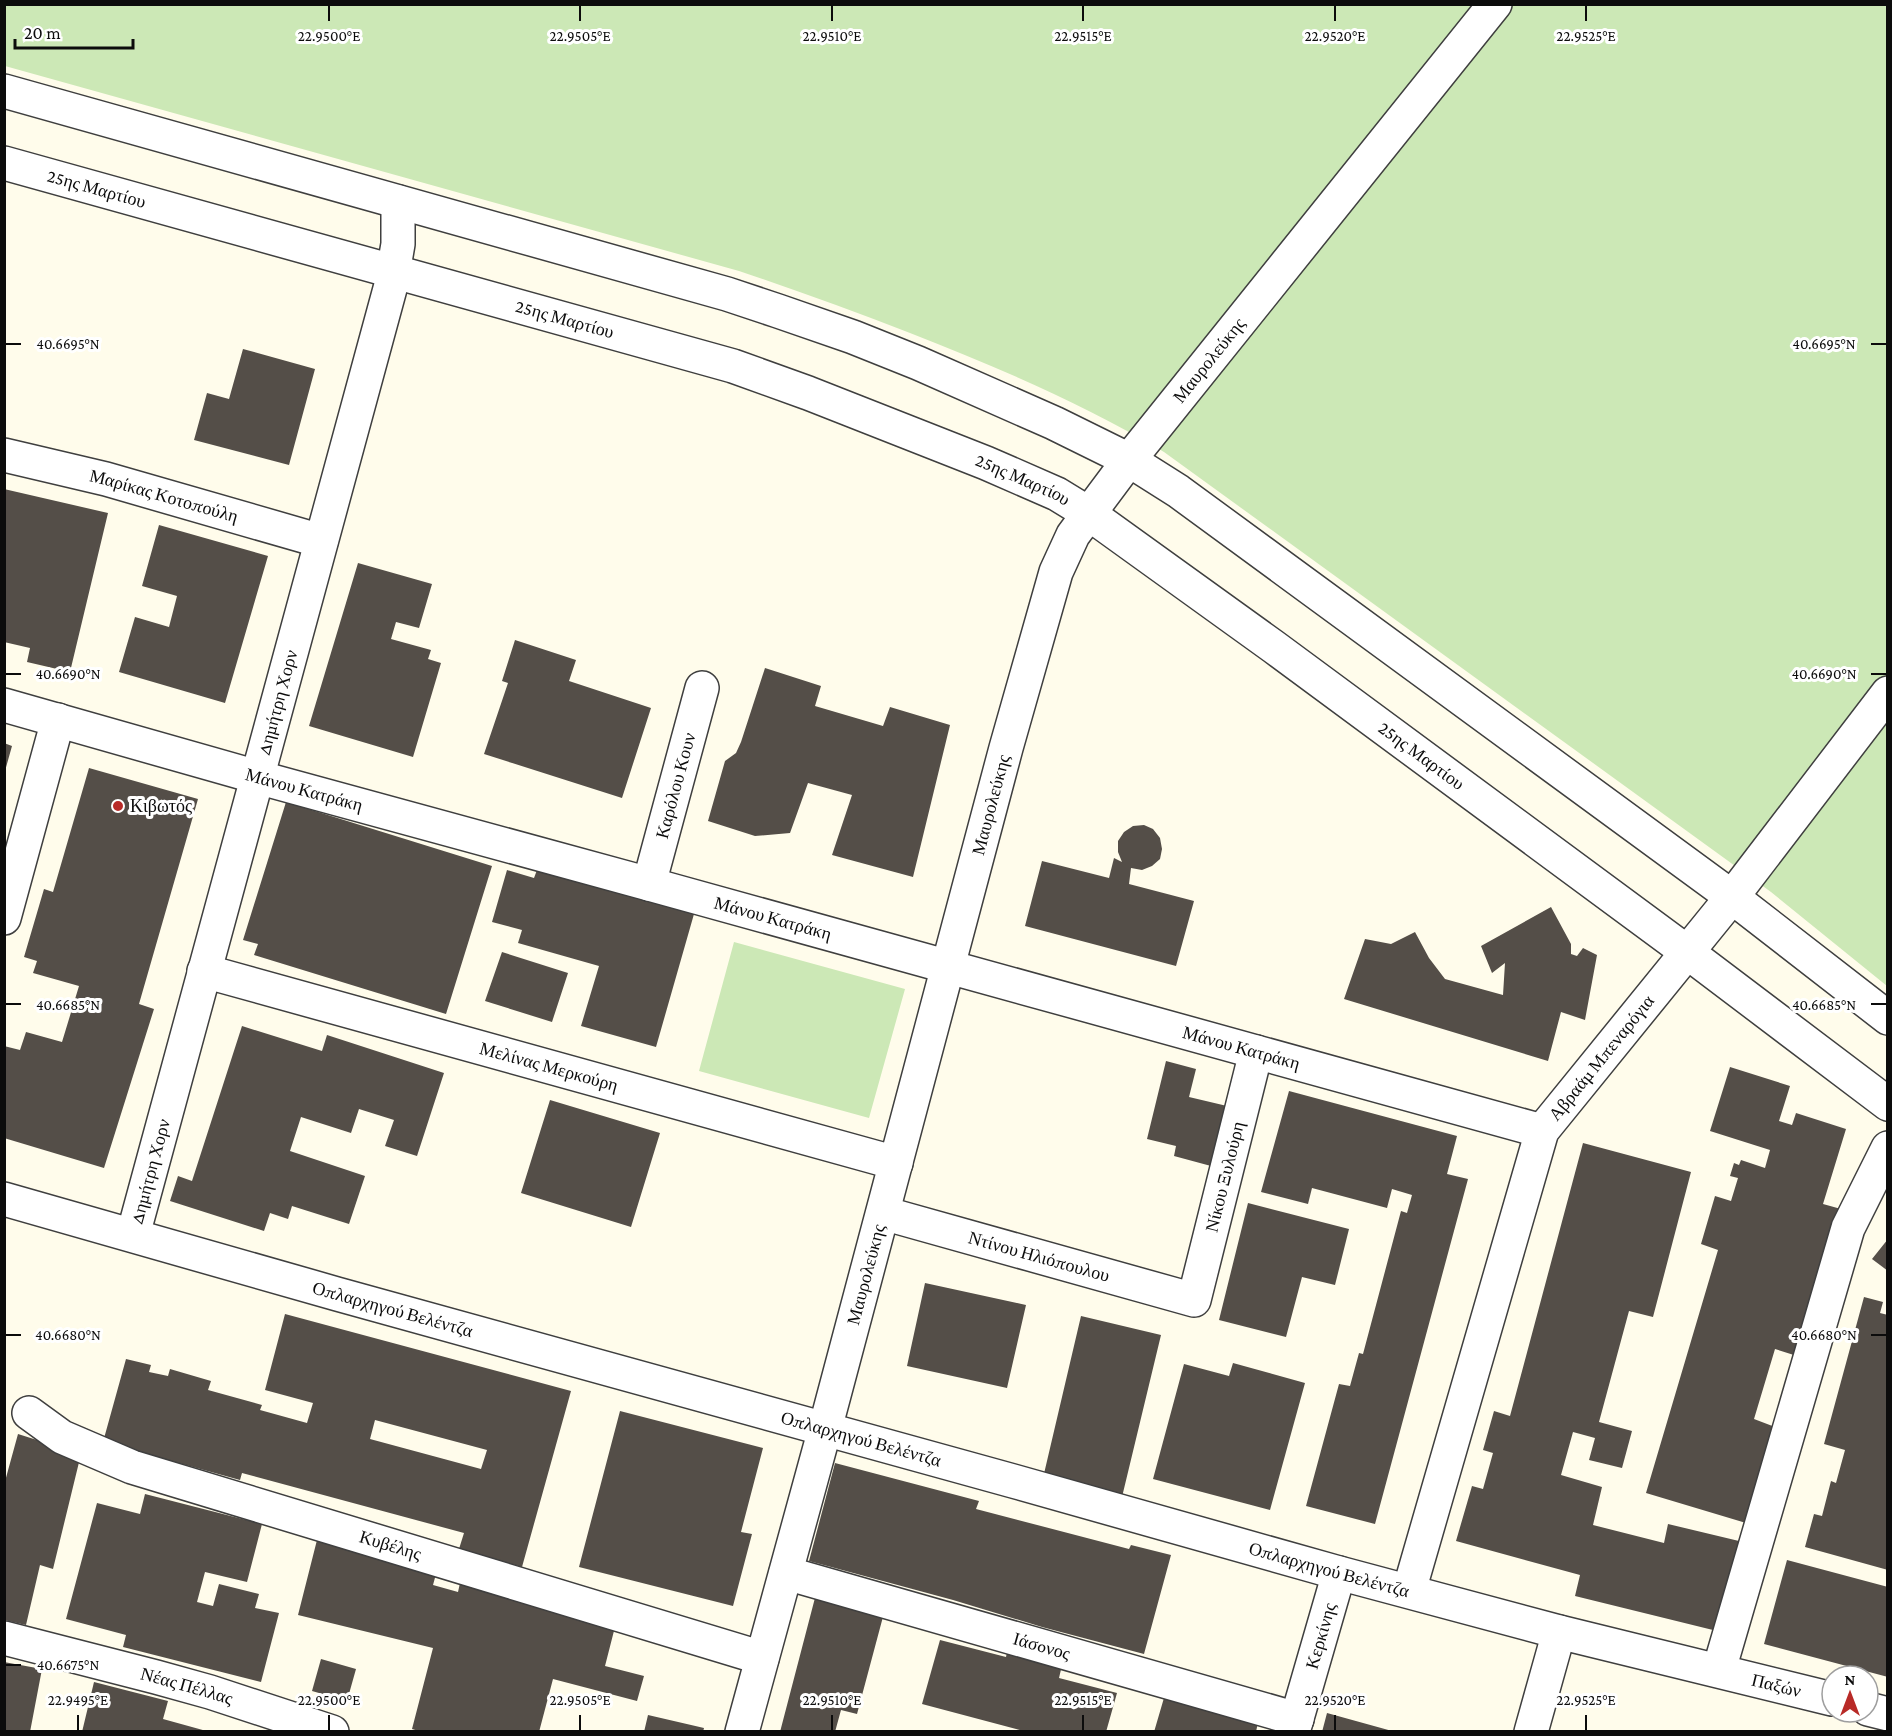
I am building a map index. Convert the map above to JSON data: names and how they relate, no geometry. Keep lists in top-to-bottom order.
{
  "streets": {
    "street": [
      "25ης Μαρτίου",
      "Μαυρολεύκης",
      "Μαρίκας Κοτοπούλη",
      "Δημήτρη Χορν",
      "Καρόλου Κουν",
      "Μάνου Κατράκη",
      "Αβραάμ Μπεναρόγια",
      "Μελίνας Μερκούρη",
      "Νίκου Ξυλούρη",
      "Ντίνου Ηλιόπουλου",
      "Οπλαρχηγού Βελέντζα",
      "Κυβέλης",
      "Κερκίνης",
      "Ιάσoνος",
      "Παξών",
      "Νέας Πέλλας"
    ]
  },
  "crossings": [
    ["25ης Μαρτίου", "Μαυρολεύκης"],
    ["25ης Μαρτίου", "Δημήτρη Χορν"],
    ["25ης Μαρτίου", "Αβραάμ Μπεναρόγια"],
    ["Μαυρολεύκης", "Μάνου Κατράκη"],
    ["Μαυρολεύκης", "Μελίνας Μερκούρη"],
    ["Μαυρολεύκης", "Ντίνου Ηλιόπουλου"],
    ["Μαυρολεύκης", "Οπλαρχηγού Βελέντζα"],
    ["Μαυρολεύκης", "Κυβέλης"],
    ["Μαυρολεύκης", "Ιάσoνος"],
    ["Μαρίκας Κοτοπούλη", "Δημήτρη Χορν"],
    ["Δημήτρη Χορν", "Μάνου Κατράκη"],
    ["Δημήτρη Χορν", "Μελίνας Μερκούρη"],
    ["Δημήτρη Χορν", "Οπλαρχηγού Βελέντζα"],
    ["Καρόλου Κουν", "Μάνου Κατράκη"],
    ["Μάνου Κατράκη", "Αβραάμ Μπεναρόγια"],
    ["Μάνου Κατράκη", "Νίκου Ξυλούρη"],
    ["Αβραάμ Μπεναρόγια", "Οπλαρχηγού Βελέντζα"],
    ["Νίκου Ξυλούρη", "Ντίνου Ηλιόπουλου"],
    ["Οπλαρχηγού Βελέντζα", "Κερκίνης"],
    ["Οπλαρχηγού Βελέντζα", "Παξών"],
    ["Κερκίνης", "Ιάσoνος"]
  ],
  "places": ["Κιβωτός"],
  "scale_bar": "20 m",
  "north": "top",
  "coordinates": [
    "22.9500°E",
    "22.9505°E",
    "22.9510°E",
    "22.9515°E",
    "22.9520°E",
    "22.9525°E",
    "40.6695°N",
    "40.6690°N",
    "40.6685°N",
    "40.6680°N",
    "40.6675°N",
    "22.9495°E"
  ]
}
